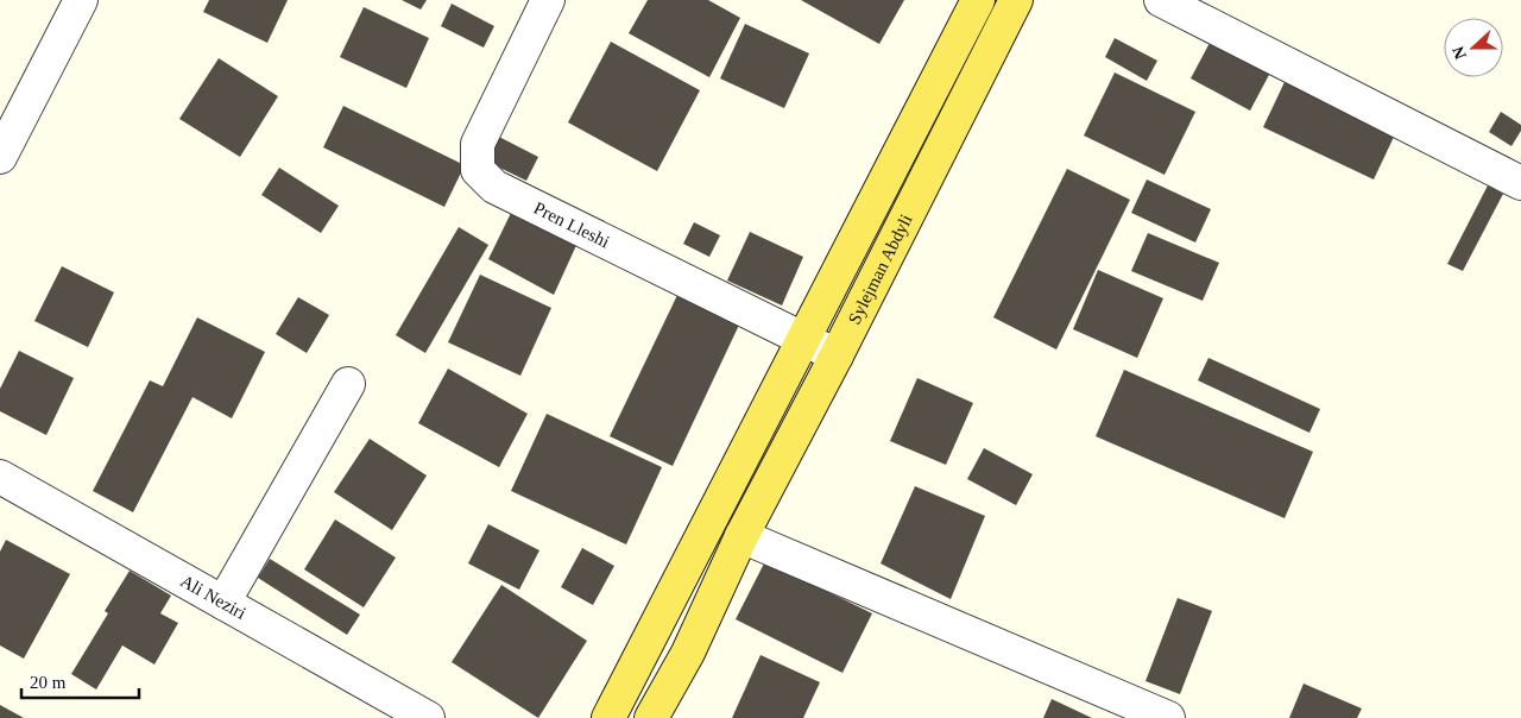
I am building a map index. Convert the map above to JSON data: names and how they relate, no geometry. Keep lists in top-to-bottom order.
{
  "streets": {
    "main road": ["Sylejman Abdyli"],
    "street": ["Pren Lleshi", "Ali Neziri"]
  },
  "crossings": [
    ["Pren Lleshi", "Sylejman Abdyli"]
  ],
  "scale_bar": "20 m",
  "north": "left"
}
